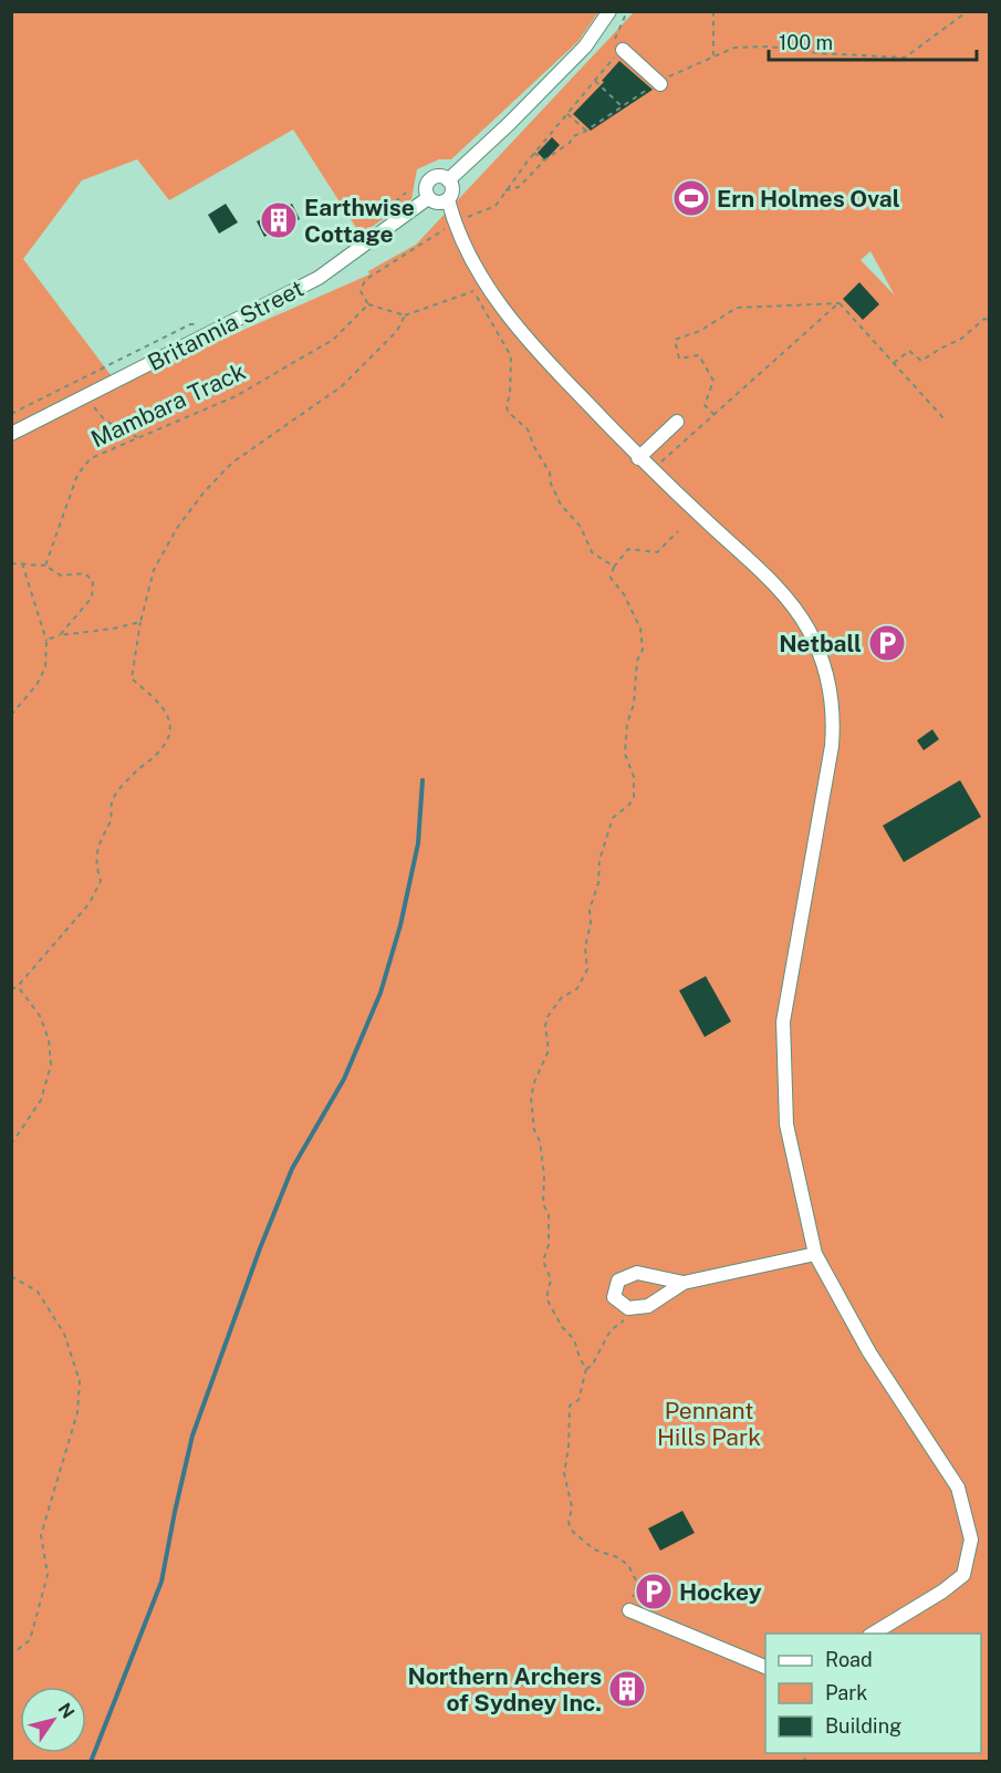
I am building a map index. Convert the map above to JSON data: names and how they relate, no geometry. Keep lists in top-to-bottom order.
{
  "streets": {
    "street": ["Britannia Street"],
    "path": ["Mambara Track"]
  },
  "parks": ["Pennant Hills Park"],
  "places": {
    "sports": ["Ern Holmes Oval"],
    "building": ["Earthwise Cottage", "Northern Archers of Sydney Inc."],
    "parking": ["Netball", "Hockey"]
  },
  "legend": ["Road", "Park", "Building"],
  "scale_bar": "100 m",
  "north": "top right"
}
